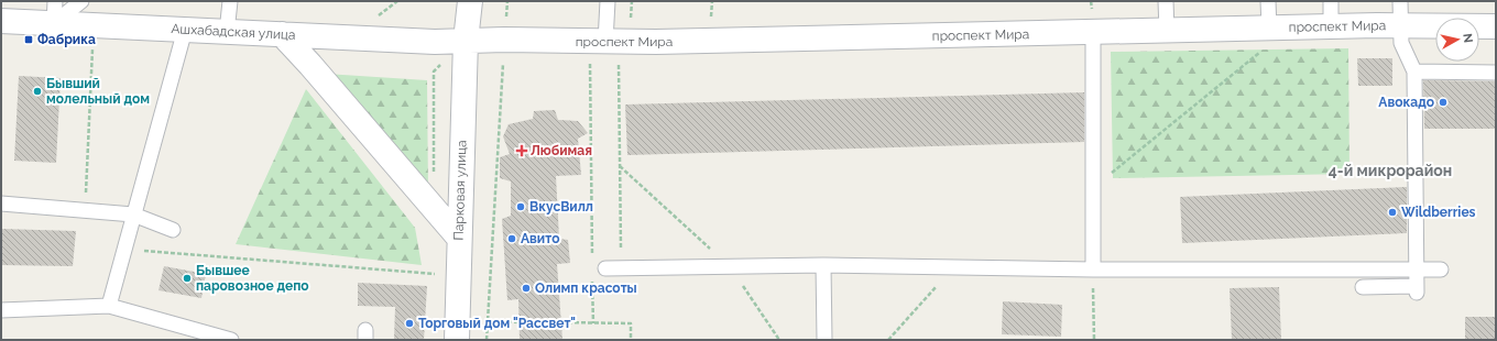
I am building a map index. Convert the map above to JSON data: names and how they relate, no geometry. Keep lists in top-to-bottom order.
{
  "streets": {
    "street": ["проспект Мира", "Ашхабадская улица", "Парковая улица"]
  },
  "crossings": [
    ["проспект Мира", "Ашхабадская улица"],
    ["проспект Мира", "Парковая улица"],
    ["Ашхабадская улица", "Парковая улица"]
  ],
  "districts": ["4-й микрорайон"],
  "places": {
    "transit": ["Фабрика"],
    "other": [
      "Бывший молельный дом",
      "Авокадо",
      "ВкусВилл",
      "Wildberries",
      "Авито",
      "Бывшее паровозное депо",
      "Олимп красоты",
      "Торговый дом \"Рассвет\""
    ],
    "health": ["Любимая"]
  },
  "north": "right"
}
